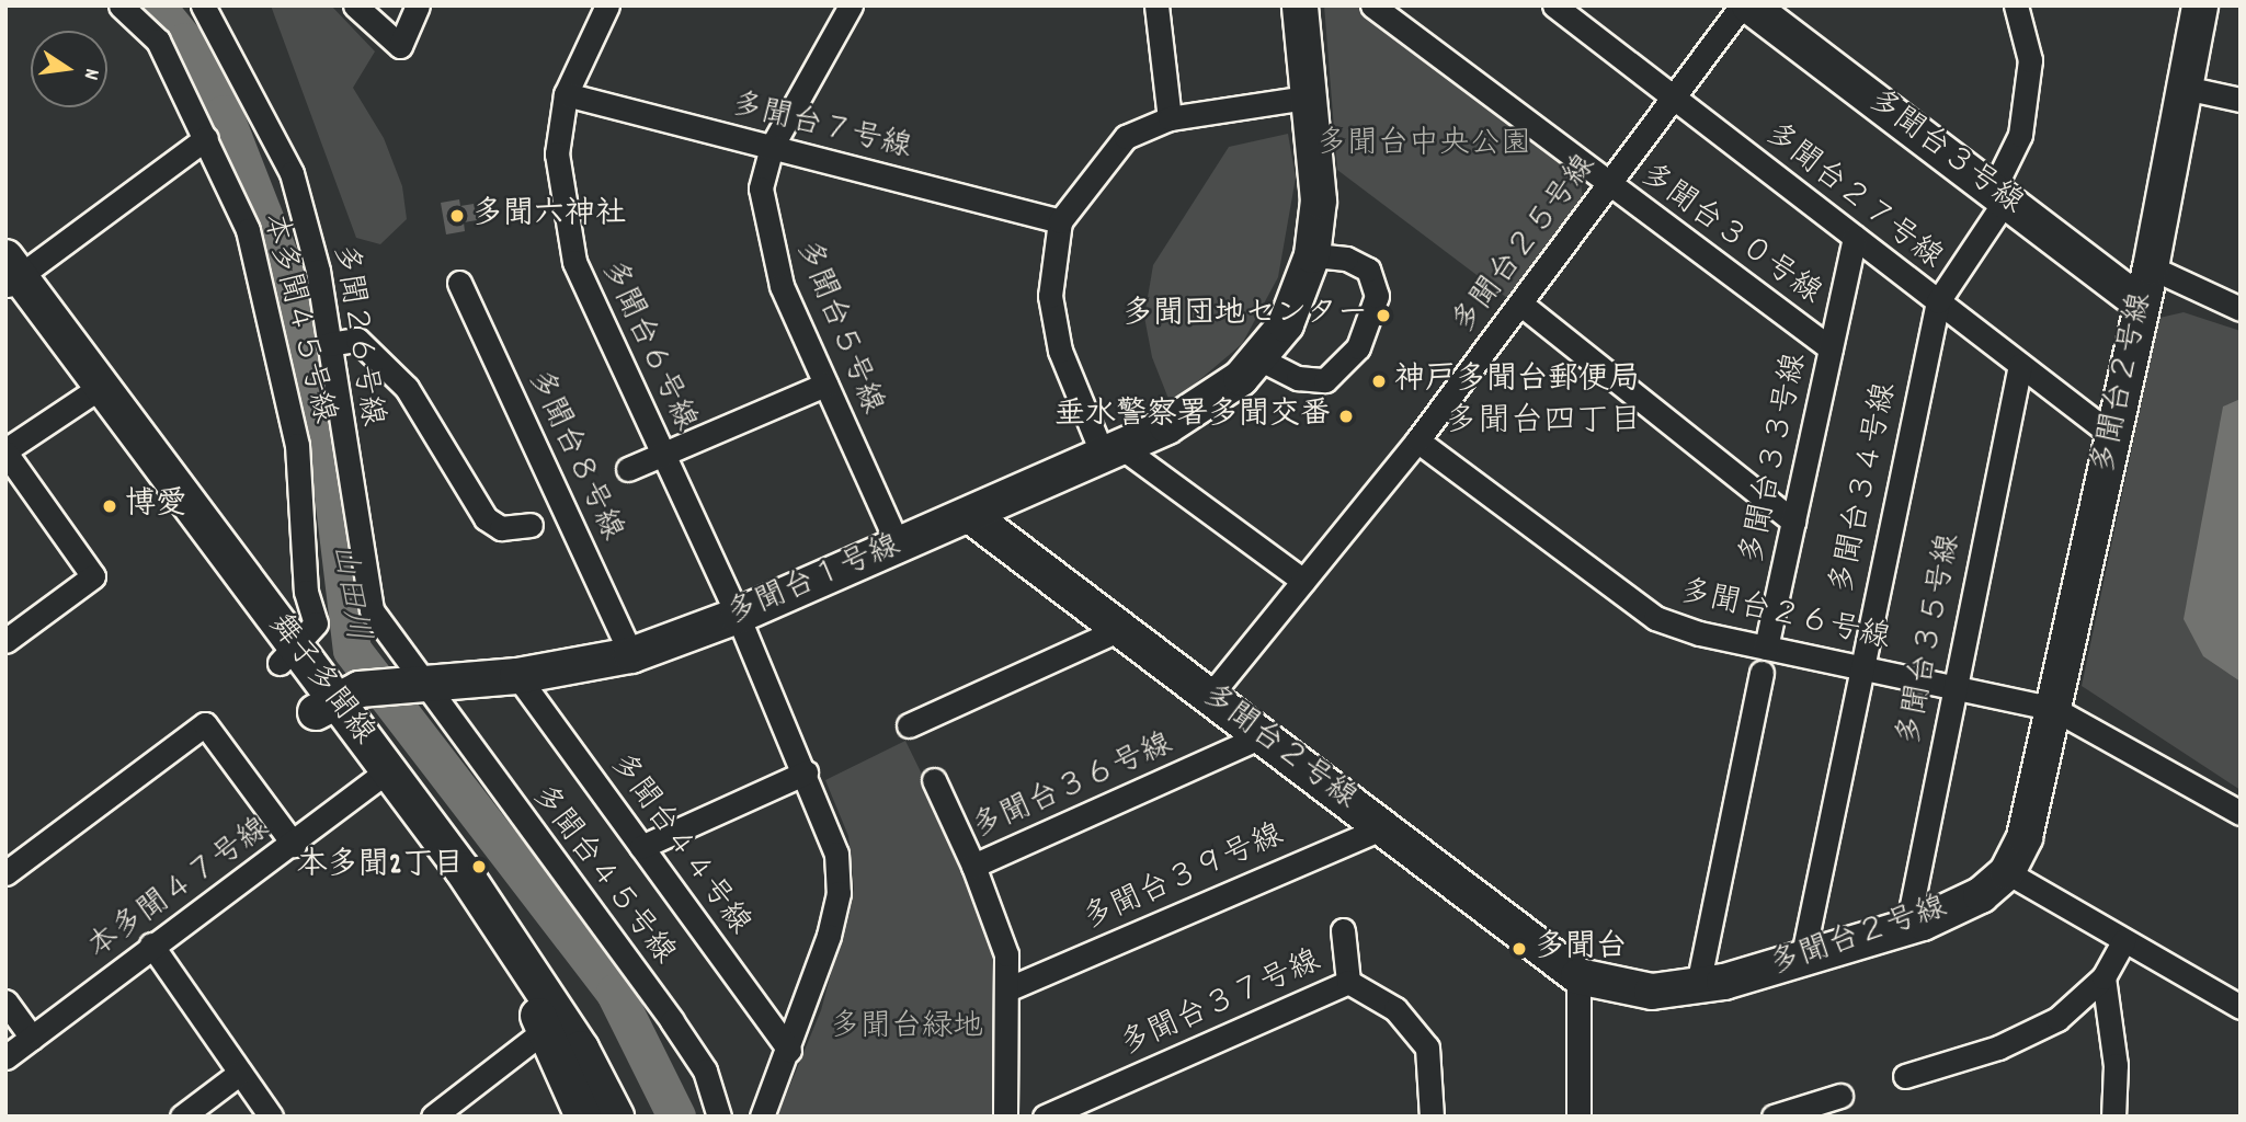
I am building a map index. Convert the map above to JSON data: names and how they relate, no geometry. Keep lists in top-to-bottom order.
{
  "streets": {
    "street": [
      "多聞台７号線",
      "多聞台３号線",
      "多聞台２７号線",
      "多聞台３０号線",
      "多聞台２５号線",
      "本多聞４５号線",
      "多聞台５号線",
      "多聞２６号線",
      "多聞台６号線",
      "多聞台２号線",
      "多聞台８号線",
      "多聞台３３号線",
      "多聞台３４号線",
      "多聞台１号線",
      "多聞台２６号線",
      "多聞台３５号線",
      "舞子多聞線",
      "多聞台３６号線",
      "多聞台４４号線",
      "多聞台４５号線",
      "多聞台３９号線",
      "本多聞４７号線",
      "多聞台３７号線"
    ]
  },
  "crossings": [
    ["多聞台７号線", "多聞台５号線"],
    ["多聞台７号線", "多聞台６号線"],
    ["多聞台３号線", "多聞台２号線"],
    ["多聞台２７号線", "多聞台２５号線"],
    ["多聞台２７号線", "多聞台２号線"],
    ["多聞台２７号線", "多聞台３３号線"],
    ["多聞台２７号線", "多聞台３４号線"],
    ["多聞台２７号線", "多聞台３５号線"],
    ["多聞台３０号線", "多聞台２５号線"],
    ["多聞台３０号線", "多聞台３３号線"],
    ["多聞台２５号線", "多聞台２号線"],
    ["多聞台２５号線", "多聞台２６号線"],
    ["本多聞４５号線", "舞子多聞線"],
    ["多聞台５号線", "多聞台１号線"],
    ["多聞２６号線", "多聞台１号線"],
    ["多聞２６号線", "多聞台４５号線"],
    ["多聞台６号線", "多聞台１号線"],
    ["多聞台６号線", "多聞台４４号線"],
    ["多聞台２号線", "多聞台３４号線"],
    ["多聞台２号線", "多聞台１号線"],
    ["多聞台２号線", "多聞台２６号線"],
    ["多聞台２号線", "多聞台３５号線"],
    ["多聞台２号線", "多聞台３６号線"],
    ["多聞台２号線", "多聞台３９号線"],
    ["多聞台８号線", "多聞台１号線"],
    ["多聞台３３号線", "多聞台２６号線"],
    ["多聞台３４号線", "多聞台２６号線"],
    ["多聞台１号線", "舞子多聞線"],
    ["多聞台１号線", "多聞台４４号線"],
    ["多聞台１号線", "多聞台４５号線"],
    ["多聞台２６号線", "多聞台３５号線"],
    ["舞子多聞線", "本多聞４７号線"],
    ["多聞台３６号線", "多聞台３９号線"]
  ],
  "districts": ["多聞台四丁目"],
  "water": ["山田川"],
  "parks": ["多聞台中央公園", "多聞台緑地"],
  "places": [
    "多聞六神社",
    "多聞団地センター",
    "神戸多聞台郵便局",
    "垂水警察署多聞交番",
    "博愛",
    "本多聞2丁目",
    "多聞台"
  ],
  "north": "right"
}
